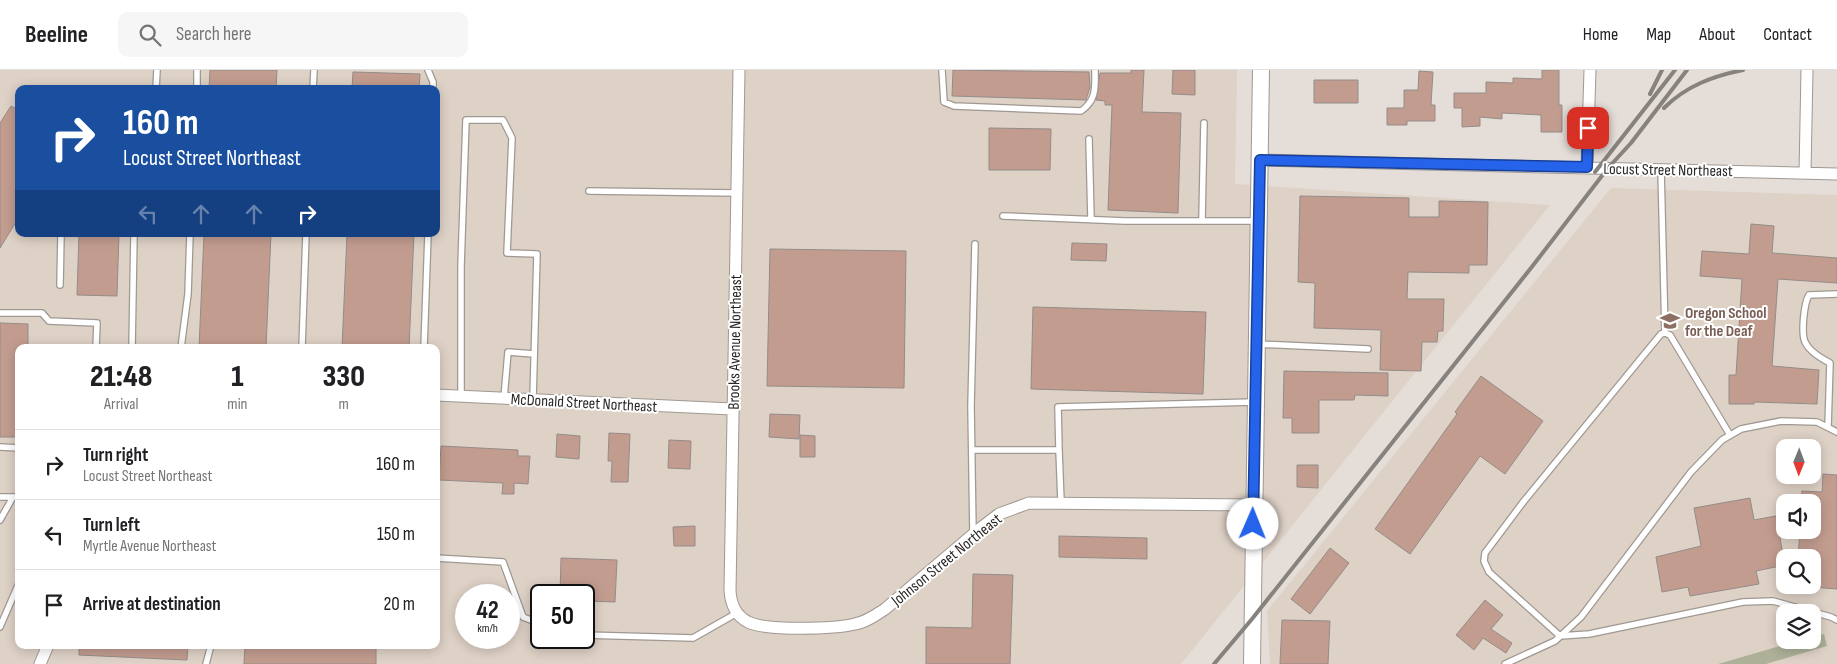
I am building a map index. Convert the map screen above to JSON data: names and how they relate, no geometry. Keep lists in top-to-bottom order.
{
  "streets": {
    "street": [
      "Locust Street Northeast",
      "Brooks Avenue Northeast",
      "McDonald Street Northeast",
      "Johnson Street Northeast"
    ]
  },
  "crossings": [
    ["Brooks Avenue Northeast", "McDonald Street Northeast"],
    ["Brooks Avenue Northeast", "Johnson Street Northeast"]
  ],
  "places": {
    "school or university": ["Oregon School for the Deaf"]
  },
  "north": "bottom",
  "page": {
    "header": "Beeline",
    "search": "Search here",
    "nav": [
      "Home",
      "Map",
      "About",
      "Contact"
    ],
    "turn": ["160 m", "Locust Street Northeast"],
    "eta": [
      "21:48",
      "Arrival",
      "1",
      "min",
      "330",
      "m"
    ],
    "list": [
      {
        "name": "Turn right",
        "note": "Locust Street Northeast",
        "value": "160 m"
      },
      {
        "name": "Turn left",
        "note": "Myrtle Avenue Northeast",
        "value": "150 m"
      },
      {
        "name": "Arrive at destination",
        "value": "20 m"
      }
    ],
    "speed": "42 km/h",
    "limit": "50"
  }
}
